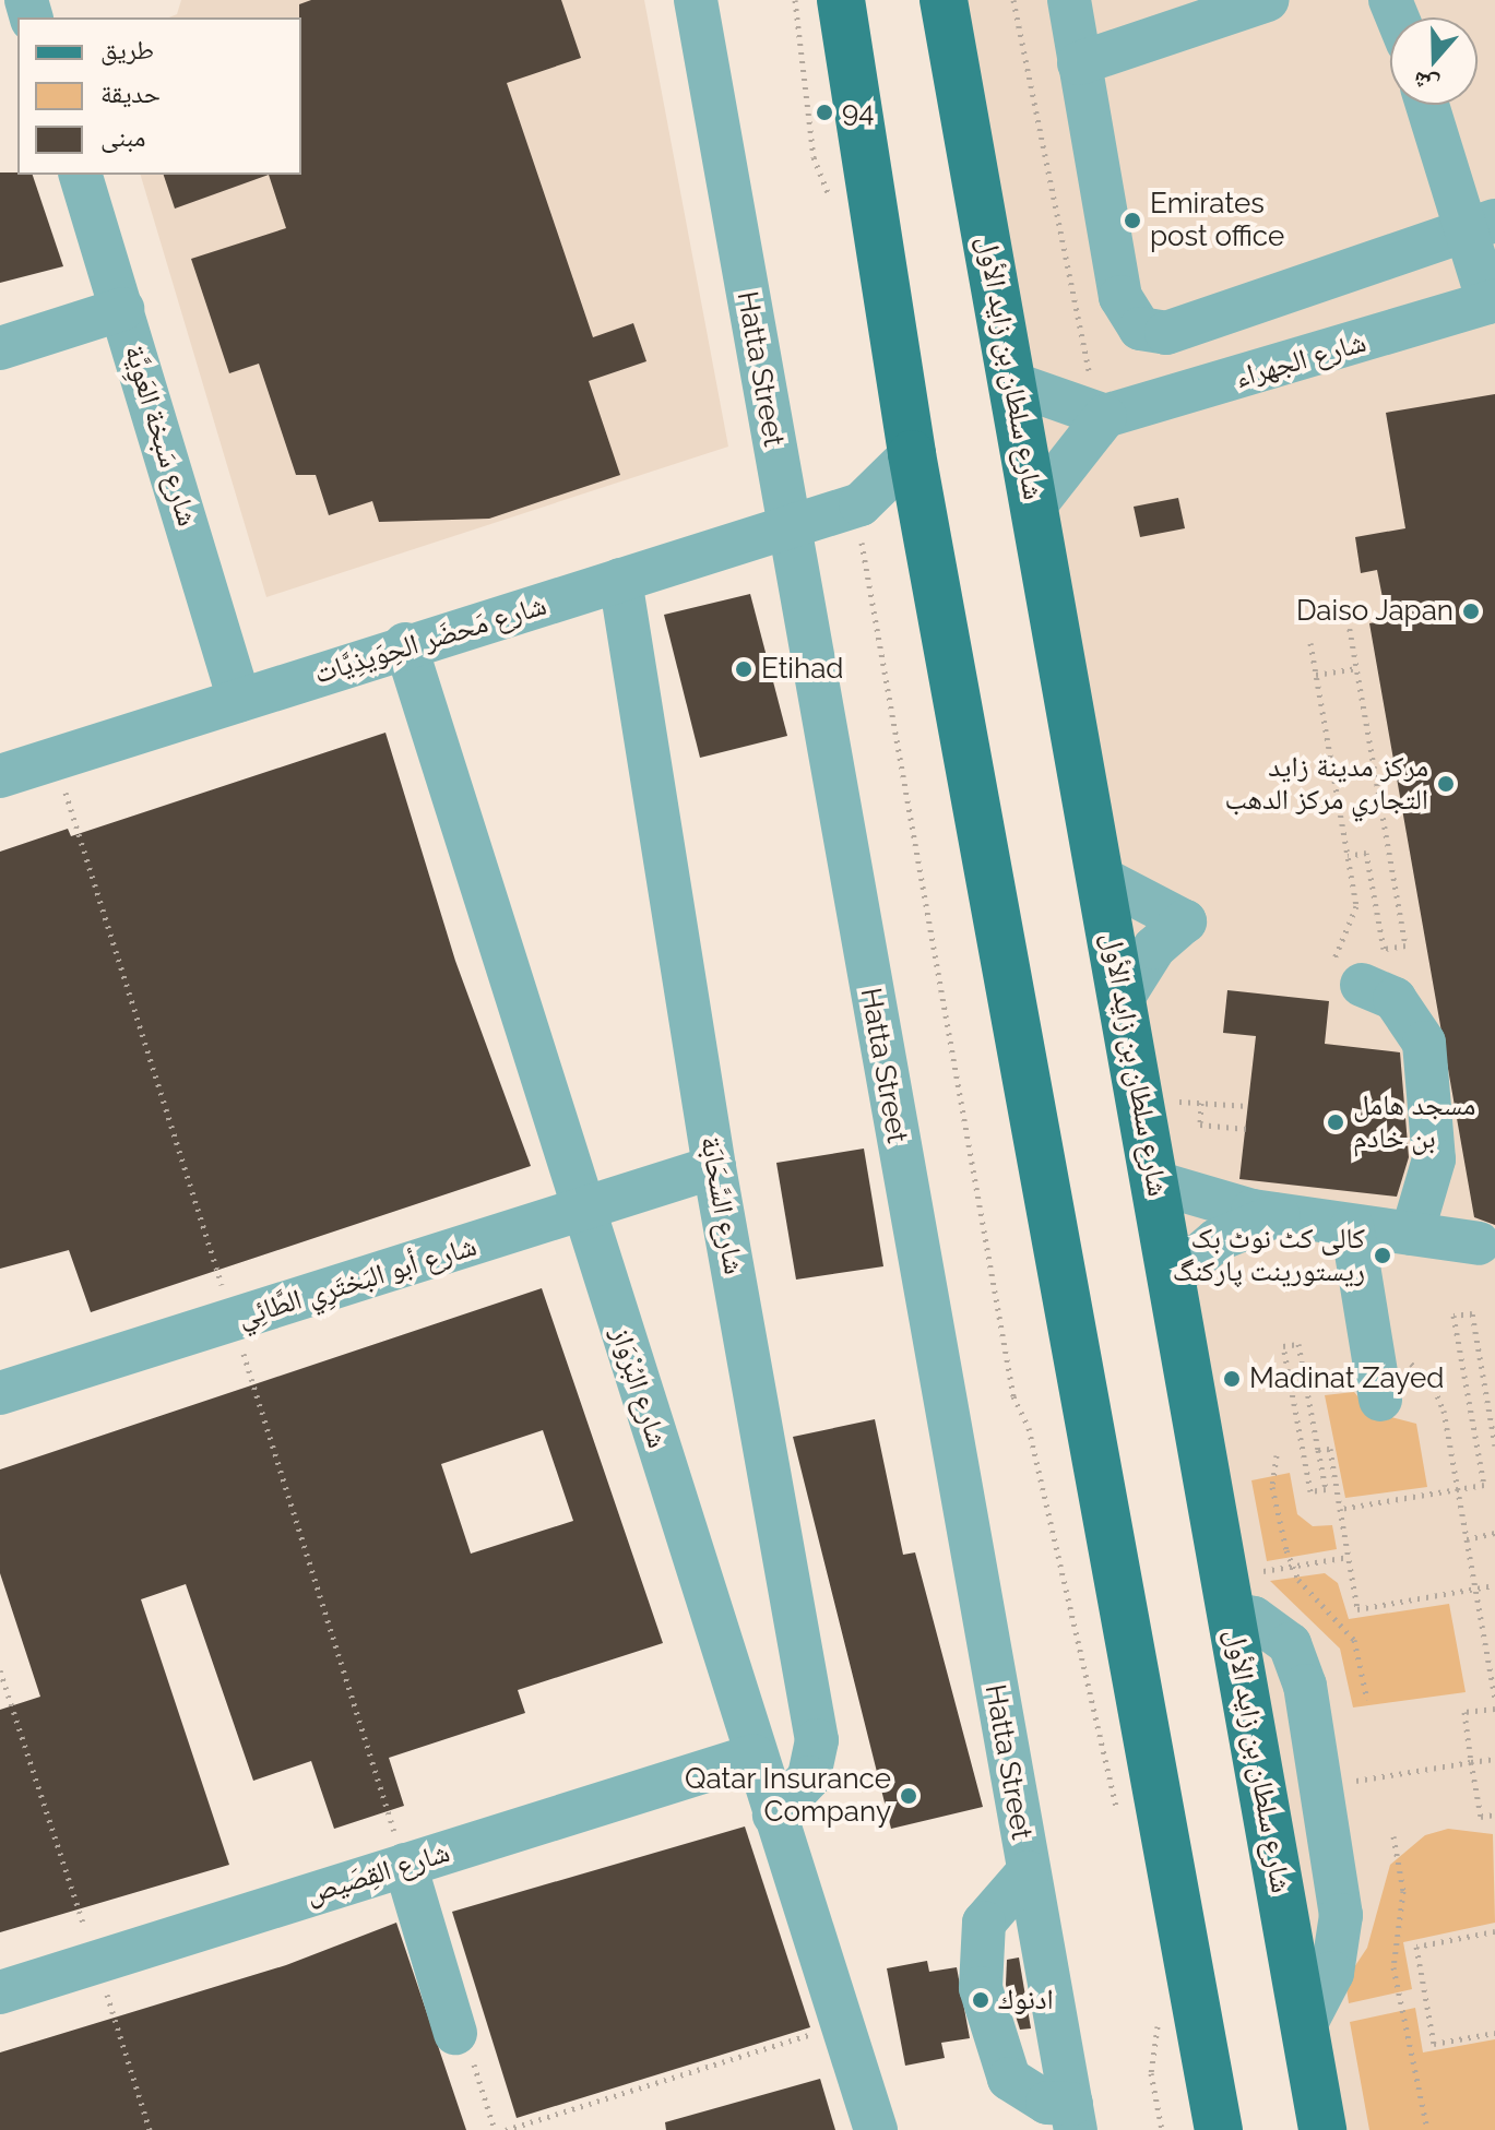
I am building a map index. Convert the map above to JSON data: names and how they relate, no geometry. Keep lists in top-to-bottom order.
{
  "streets": {
    "main road": ["شارع سلطان بن زايد الأول"],
    "street": [
      "شارع الجهراء",
      "Hatta Street",
      "شارع سَبخة العَوِيَّة",
      "شارع مَحضَر الحِوَيذِيَّات",
      "شارع السَّحَابَة",
      "شارع أبو البَختَرِي الطَّائِي",
      "شارع البُرْوَاز",
      "شارع القِصَيص"
    ]
  },
  "crossings": [
    ["Hatta Street", "شارع مَحضَر الحِوَيذِيَّات"],
    ["شارع سَبخة العَوِيَّة", "شارع مَحضَر الحِوَيذِيَّات"],
    ["شارع مَحضَر الحِوَيذِيَّات", "شارع السَّحَابَة"],
    ["شارع مَحضَر الحِوَيذِيَّات", "شارع البُرْوَاز"],
    ["شارع السَّحَابَة", "شارع أبو البَختَرِي الطَّائِي"],
    ["شارع السَّحَابَة", "شارع البُرْوَاز"],
    ["شارع أبو البَختَرِي الطَّائِي", "شارع البُرْوَاز"],
    ["شارع البُرْوَاز", "شارع القِصَيص"]
  ],
  "places": [
    "94",
    "Emirates post office",
    "Daiso Japan",
    "Etihad",
    "مركز مدينة زايد التجاري مركز الدهب",
    "مسجد هامل بن خادم",
    "کالی کٹ نوٹ بک ریستورینت پارکنگ",
    "Madinat Zayed",
    "Qatar Insurance Company",
    "ادنوك"
  ],
  "legend": ["طريق", "حديقة", "مبنى"],
  "north": "bottom"
}
